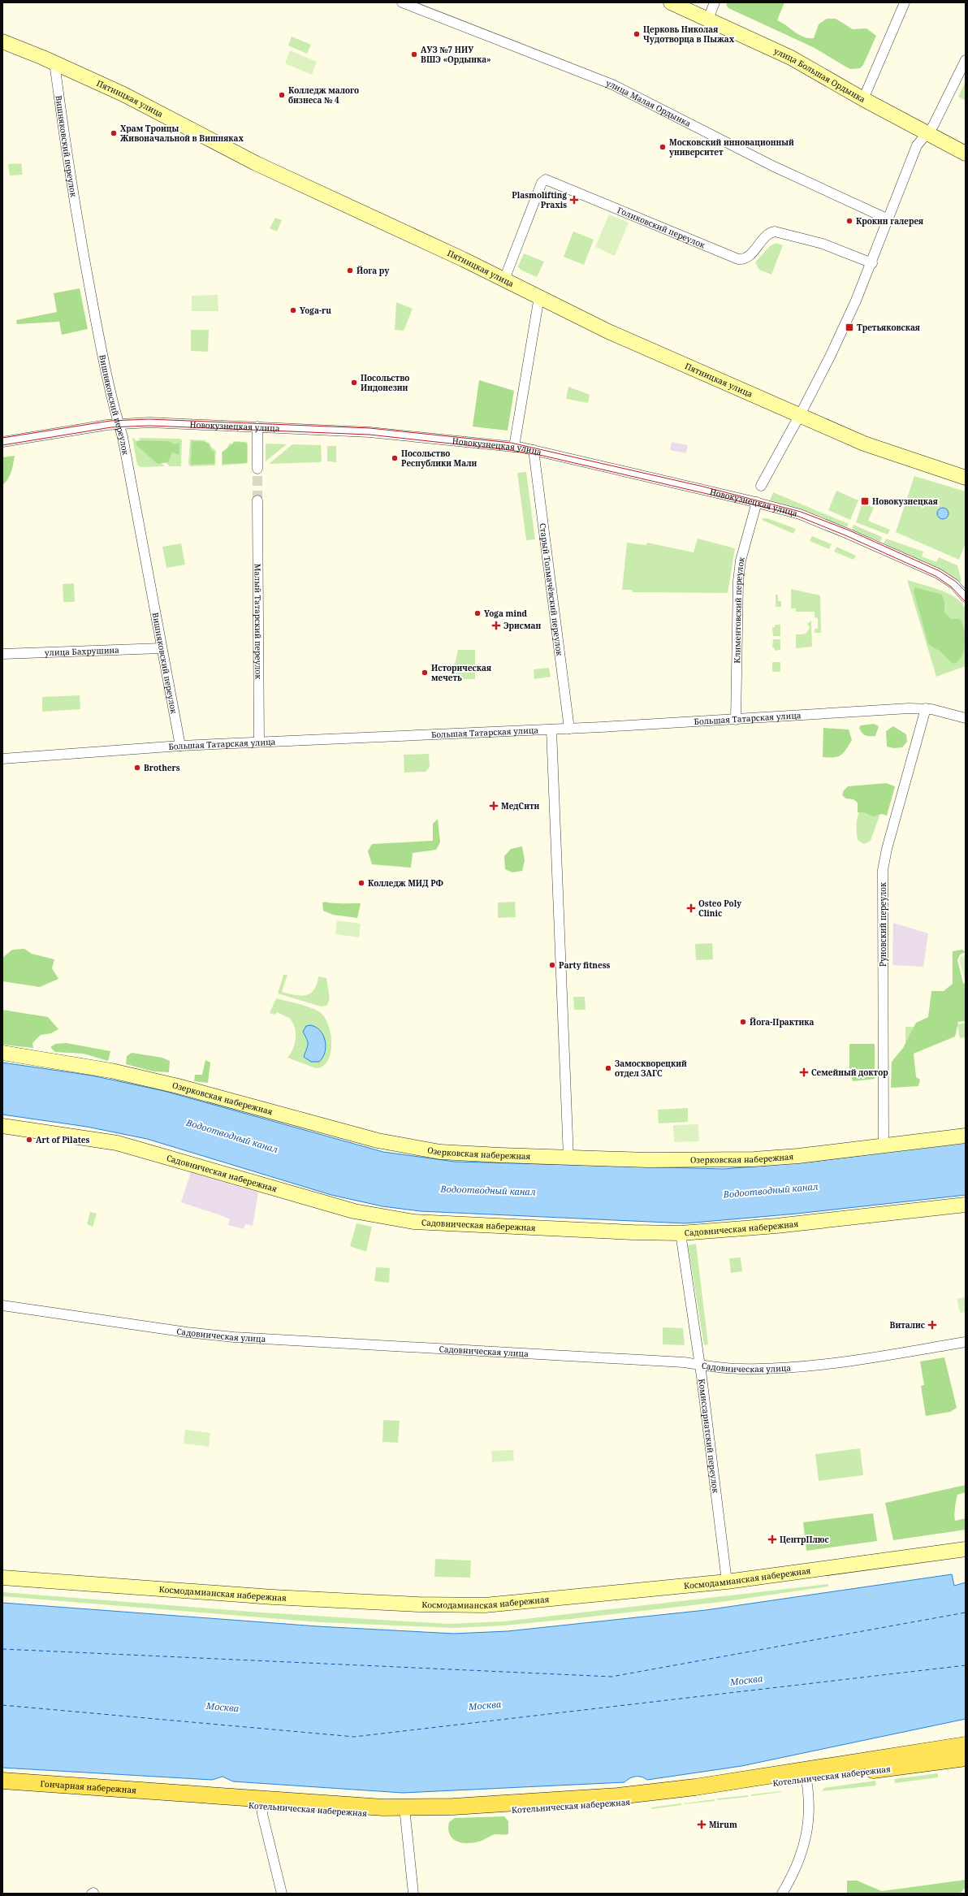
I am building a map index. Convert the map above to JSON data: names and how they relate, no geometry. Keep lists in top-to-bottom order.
{
  "streets": {
    "main road": ["Котельническая набережная", "Гончарная набережная"],
    "street": [
      "улица Большая Ордынка",
      "Пятницкая улица",
      "улица Малая Ордынка",
      "Вишняковский переулок",
      "Голиковский переулок",
      "Новокузнецкая улица",
      "Старый Толмачёвский переулок",
      "Климентовский переулок",
      "Малый Татарский переулок",
      "улица Бахрушина",
      "Большая Татарская улица",
      "Руновский переулок",
      "Озерковская набережная",
      "Садовническая набережная",
      "Садовническая улица",
      "Комиссариатский переулок",
      "Космодамианская набережная"
    ]
  },
  "crossings": [
    ["Пятницкая улица", "Вишняковский переулок"],
    ["Пятницкая улица", "Голиковский переулок"],
    ["Вишняковский переулок", "Новокузнецкая улица"],
    ["Вишняковский переулок", "улица Бахрушина"],
    ["Вишняковский переулок", "Большая Татарская улица"],
    ["Новокузнецкая улица", "Старый Толмачёвский переулок"],
    ["Новокузнецкая улица", "Климентовский переулок"],
    ["Старый Толмачёвский переулок", "Большая Татарская улица"],
    ["Климентовский переулок", "Большая Татарская улица"],
    ["Малый Татарский переулок", "Большая Татарская улица"],
    ["Большая Татарская улица", "Руновский переулок"],
    ["Руновский переулок", "Озерковская набережная"],
    ["Садовническая набережная", "Комиссариатский переулок"],
    ["Садовническая улица", "Комиссариатский переулок"],
    ["Комиссариатский переулок", "Космодамианская набережная"],
    ["Котельническая набережная", "Гончарная набережная"]
  ],
  "water": ["Водоотводный канал", "Москва"],
  "places": {
    "other": [
      "Церковь Николая Чудотворца в Пыжах",
      "АУЗ №7 НИУ ВШЭ «Ордынка»",
      "Колледж малого бизнеса № 4",
      "Храм Троицы Живоначальной в Вишняках",
      "Московский инновационный университет",
      "Крокин галерея",
      "Йога ру",
      "Yoga-ru",
      "Посольство Индонезии",
      "Посольство Республики Мали",
      "Yoga mind",
      "Историческая мечеть",
      "Brothers",
      "Колледж МИД РФ",
      "Party fitness",
      "Йога-Практика",
      "Замоскворецкий отдел ЗАГС",
      "Art of Pilates"
    ],
    "health": [
      "Plasmolifting Praxis",
      "Эрисман",
      "МедСити",
      "Osteo Poly Clinic",
      "Семейный доктор",
      "Виталис",
      "ЦентрПлюс",
      "Mirum"
    ],
    "transit": ["Третьяковская", "Новокузнецкая"]
  }
}
